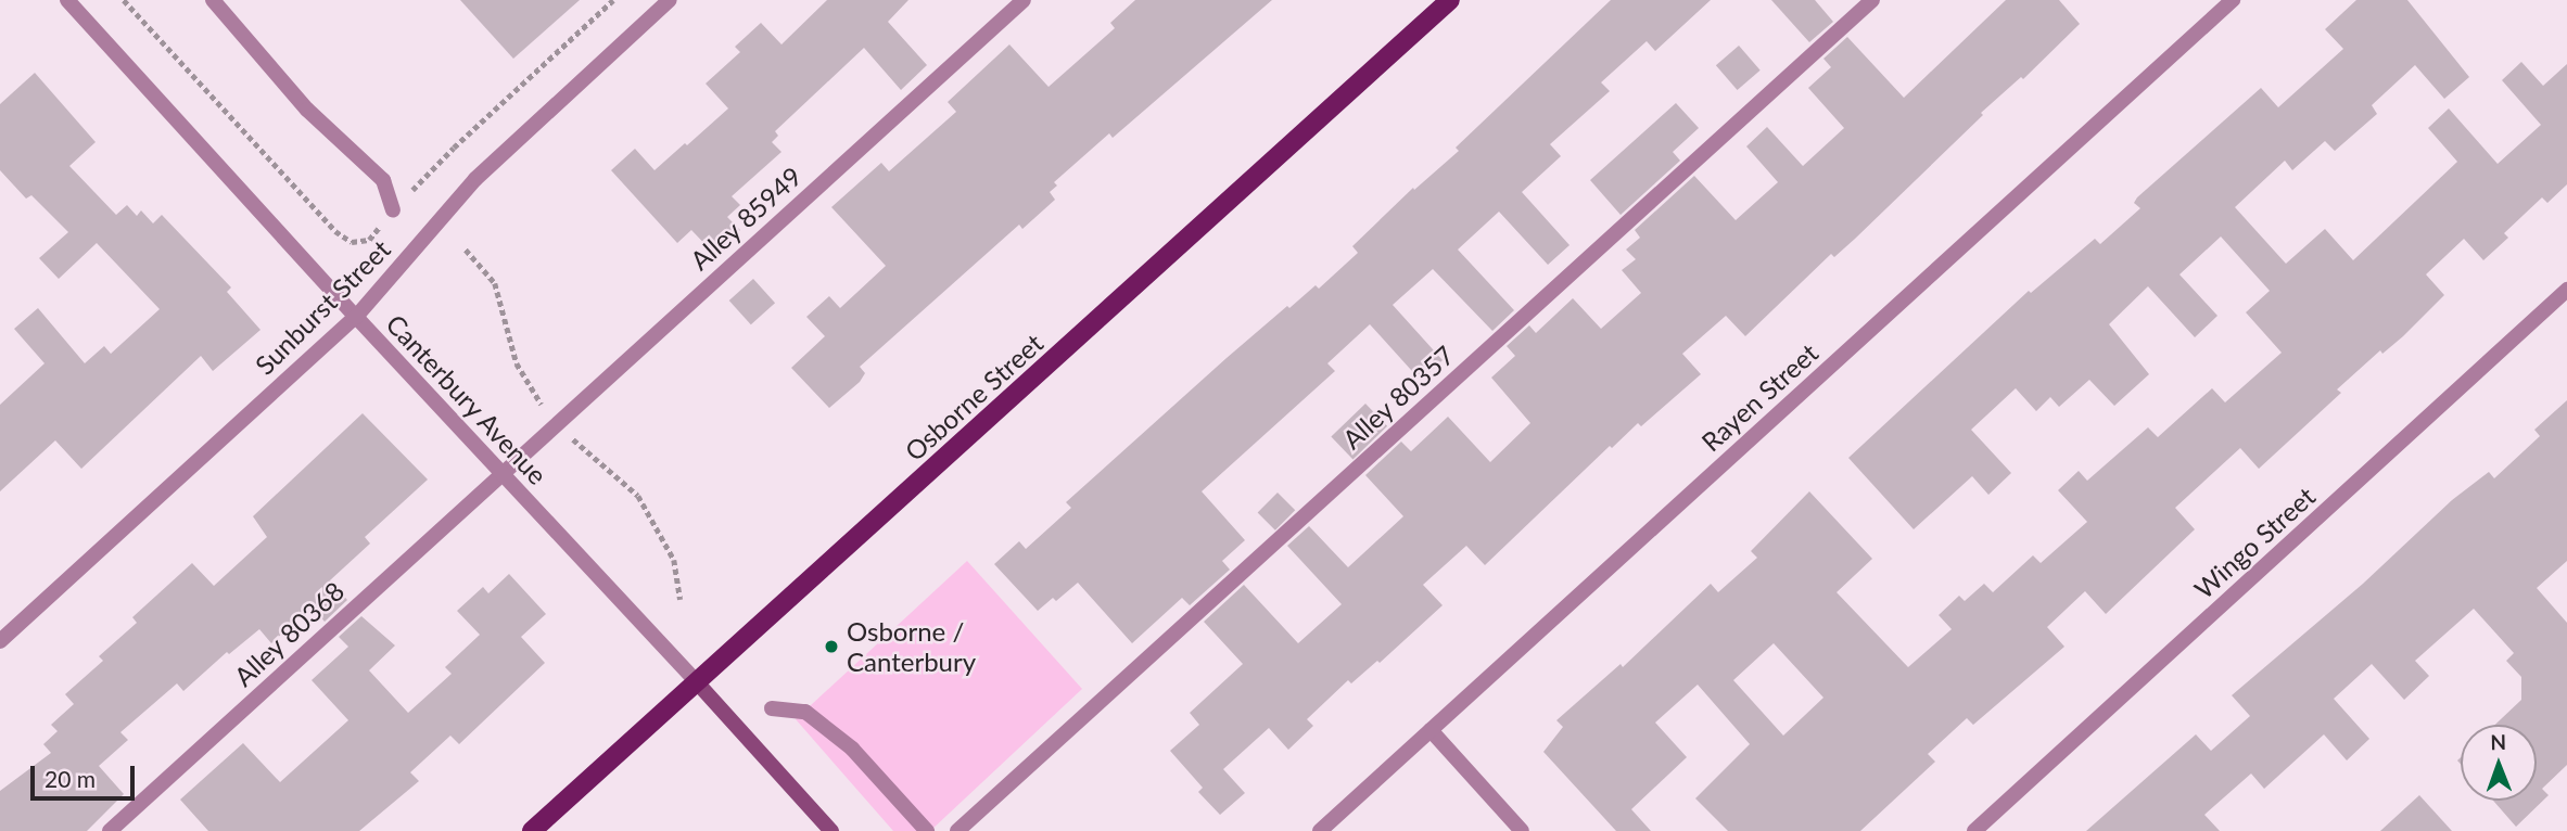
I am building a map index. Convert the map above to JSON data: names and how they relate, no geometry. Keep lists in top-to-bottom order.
{
  "streets": {
    "main road": ["Osborne Street"],
    "street": [
      "Alley 85949",
      "Sunburst Street",
      "Alley 80357",
      "Rayen Street",
      "Canterbury Avenue",
      "Wingo Street",
      "Alley 80368"
    ]
  },
  "crossings": [
    ["Alley 85949", "Canterbury Avenue"],
    ["Alley 85949", "Alley 80368"],
    ["Sunburst Street", "Canterbury Avenue"],
    ["Osborne Street", "Canterbury Avenue"],
    ["Canterbury Avenue", "Alley 80368"]
  ],
  "places": ["Osborne / Canterbury"],
  "scale_bar": "20 m",
  "north": "top"
}
